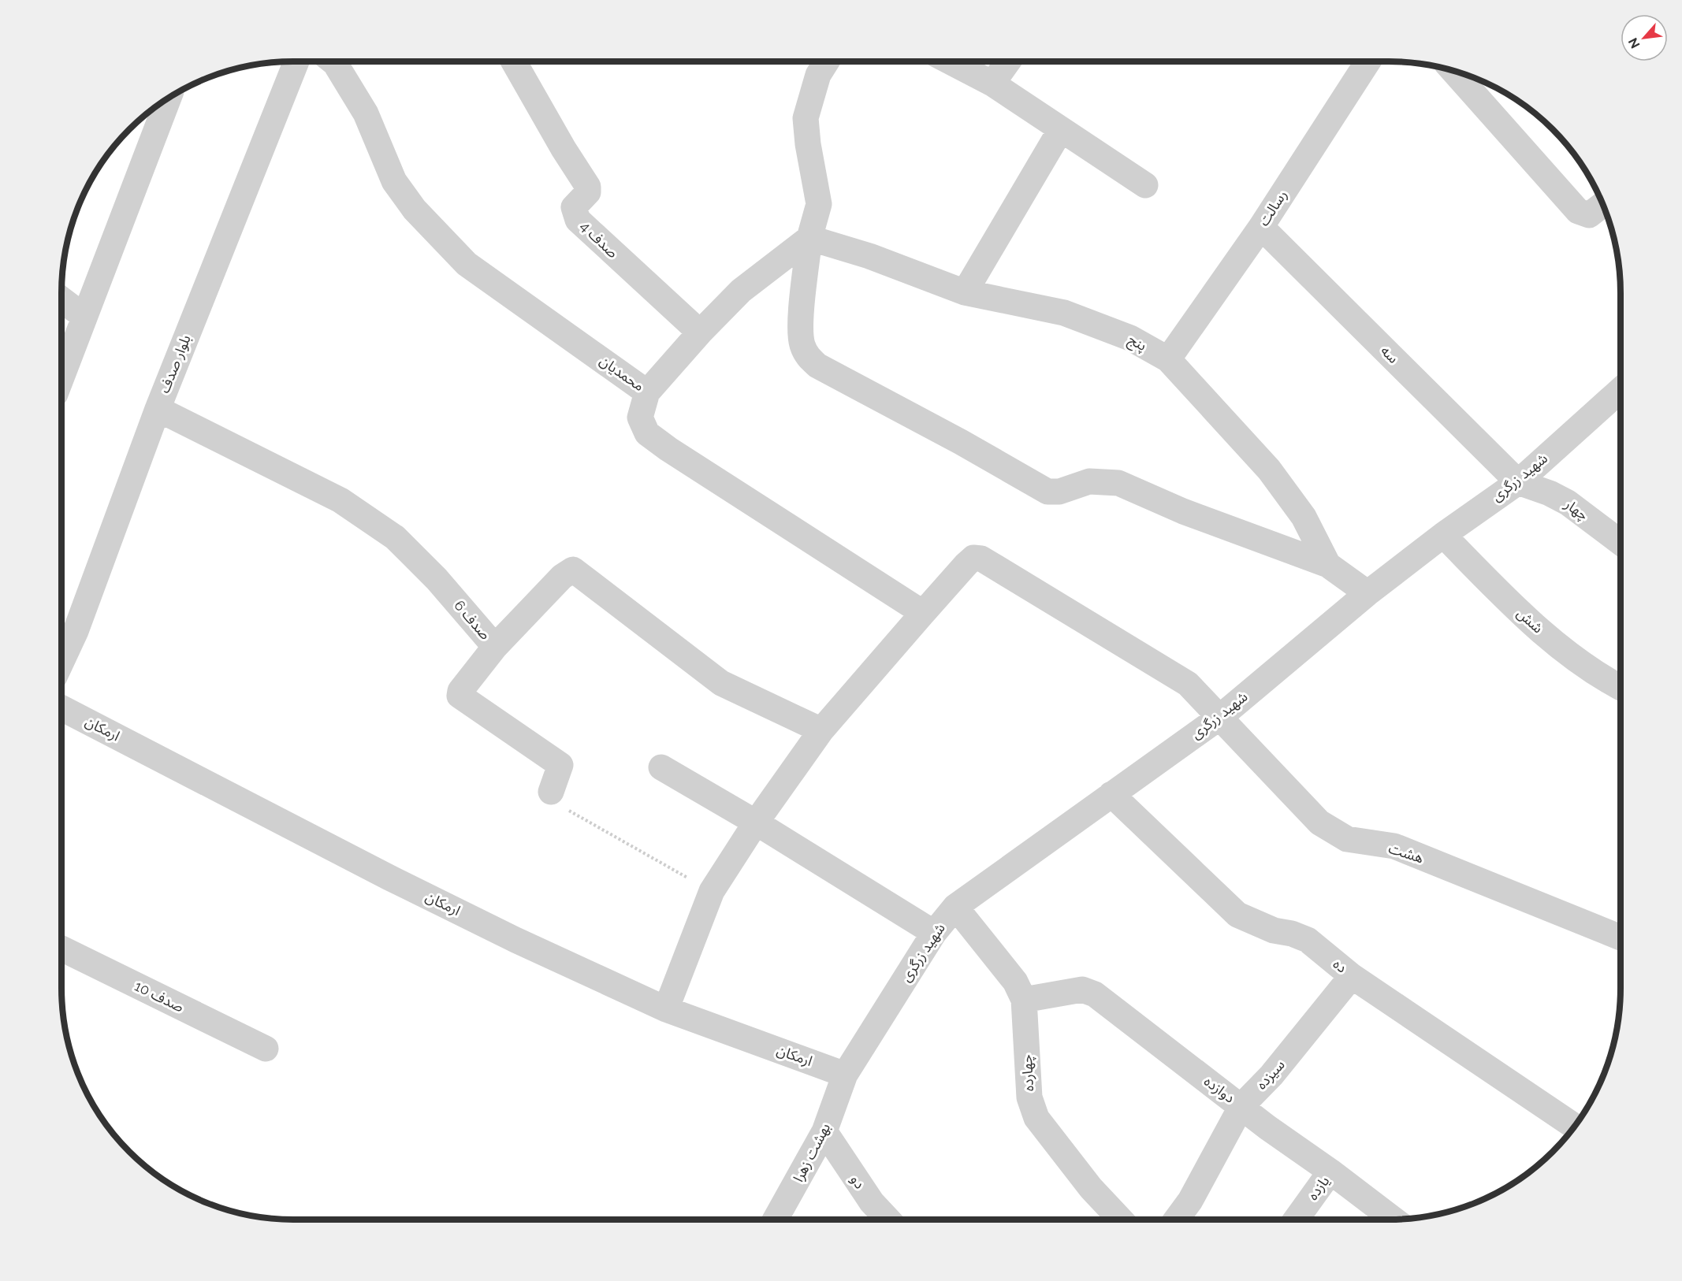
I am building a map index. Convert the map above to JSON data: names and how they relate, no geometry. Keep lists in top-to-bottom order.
{
  "streets": {
    "street": [
      "رسالت",
      "صدف 4",
      "پنج",
      "سه",
      "بلوار صدف",
      "محمدیان",
      "شهید زرگری",
      "چهار",
      "صدف 6",
      "شش",
      "ارمکان",
      "هشت",
      "ده",
      "صدف 10",
      "چهارده",
      "سیزده",
      "دوازده",
      "بهشت زهرا",
      "دو",
      "یازده"
    ]
  },
  "crossings": [
    ["رسالت", "پنج"],
    ["رسالت", "سه"],
    ["صدف 4", "محمدیان"],
    ["پنج", "محمدیان"],
    ["پنج", "شهید زرگری"],
    ["سه", "شهید زرگری"],
    ["سه", "چهار"],
    ["بلوار صدف", "صدف 6"],
    ["شهید زرگری", "چهار"],
    ["شهید زرگری", "شش"],
    ["شهید زرگری", "ارمکان"],
    ["شهید زرگری", "هشت"],
    ["شهید زرگری", "ده"],
    ["شهید زرگری", "چهارده"],
    ["شهید زرگری", "بهشت زهرا"],
    ["ارمکان", "بهشت زهرا"],
    ["ده", "سیزده"],
    ["چهارده", "دوازده"],
    ["سیزده", "دوازده"],
    ["دوازده", "یازده"],
    ["بهشت زهرا", "دو"]
  ],
  "north": "bottom left"
}
